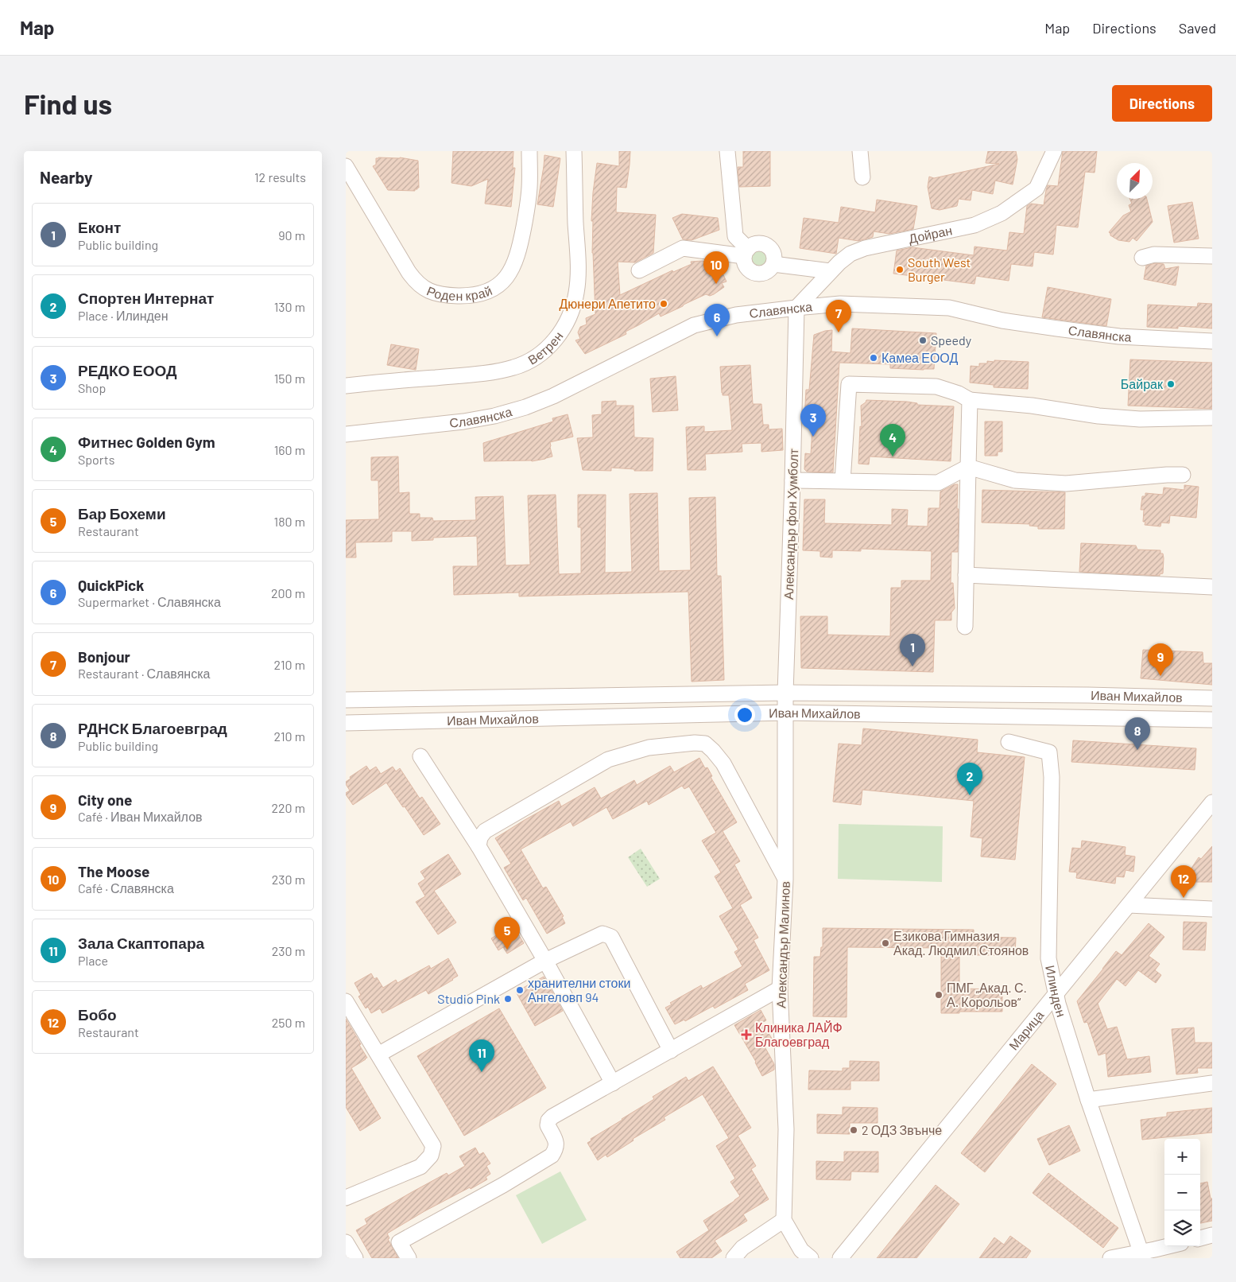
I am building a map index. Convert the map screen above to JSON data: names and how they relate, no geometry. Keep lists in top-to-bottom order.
{
  "streets": {
    "street": [
      "Дойран",
      "Роден край",
      "Славянска",
      "Ветрен",
      "Александър фон Хумболт",
      "Иван Михайлов",
      "Александър Малинов",
      "Илинден",
      "Марица"
    ]
  },
  "crossings": [
    ["Дойран", "Славянска"],
    ["Дойран", "Александър фон Хумболт"],
    ["Славянска", "Александър фон Хумболт"],
    ["Александър фон Хумболт", "Иван Михайлов"],
    ["Александър фон Хумболт", "Александър Малинов"],
    ["Иван Михайлов", "Александър Малинов"],
    ["Илинден", "Марица"]
  ],
  "places": {
    "other": [
      "South West Burger",
      "Дюнери Апетито",
      "Speedy",
      "Камеа ЕООД",
      "Байрак",
      "Езикова Гимназия Акад. Людмил Стоянов",
      "хранителни стоки Ангеловп 94",
      "ПМГ „Акад. С. А. Корольов“",
      "Studio Pink",
      "2 ОДЗ Звънче"
    ],
    "health": ["Клиника ЛАЙФ Благоевград"]
  },
  "north": "top right",
  "page": {
    "header": "Map",
    "nav": ["Map", "Directions", "Saved"],
    "buttons": "Directions",
    "title": "Find us",
    "heading": ["Nearby", "12 results"],
    "list": [
      {
        "mark": "1",
        "name": "Еконт",
        "note": "Public building",
        "value": "90 m"
      },
      {
        "mark": "2",
        "name": "Спортен Интернат",
        "note": "Place · Илинден",
        "value": "130 m"
      },
      {
        "mark": "3",
        "name": "РЕДКО ЕООД",
        "note": "Shop",
        "value": "150 m"
      },
      {
        "mark": "4",
        "name": "Фитнес Golden Gym",
        "note": "Sports",
        "value": "160 m"
      },
      {
        "mark": "5",
        "name": "Бар Бохеми",
        "note": "Restaurant",
        "value": "180 m"
      },
      {
        "mark": "6",
        "name": "QuickPick",
        "note": "Supermarket · Славянска",
        "value": "200 m"
      },
      {
        "mark": "7",
        "name": "Bonjour",
        "note": "Restaurant · Славянска",
        "value": "210 m"
      },
      {
        "mark": "8",
        "name": "РДНСК Благоевград",
        "note": "Public building",
        "value": "210 m"
      },
      {
        "mark": "9",
        "name": "City one",
        "note": "Café · Иван Михайлов",
        "value": "220 m"
      },
      {
        "mark": "10",
        "name": "The Moose",
        "note": "Café · Славянска",
        "value": "230 m"
      },
      {
        "mark": "11",
        "name": "Зала Скаптопара",
        "note": "Place",
        "value": "230 m"
      },
      {
        "mark": "12",
        "name": "Бобо",
        "note": "Restaurant",
        "value": "250 m"
      }
    ],
    "pins": [
      "10",
      "7",
      "6",
      "3",
      "4",
      "1",
      "9",
      "8",
      "2",
      "12",
      "5",
      "11"
    ],
    "map_buttons": ["+", "−"]
  }
}
